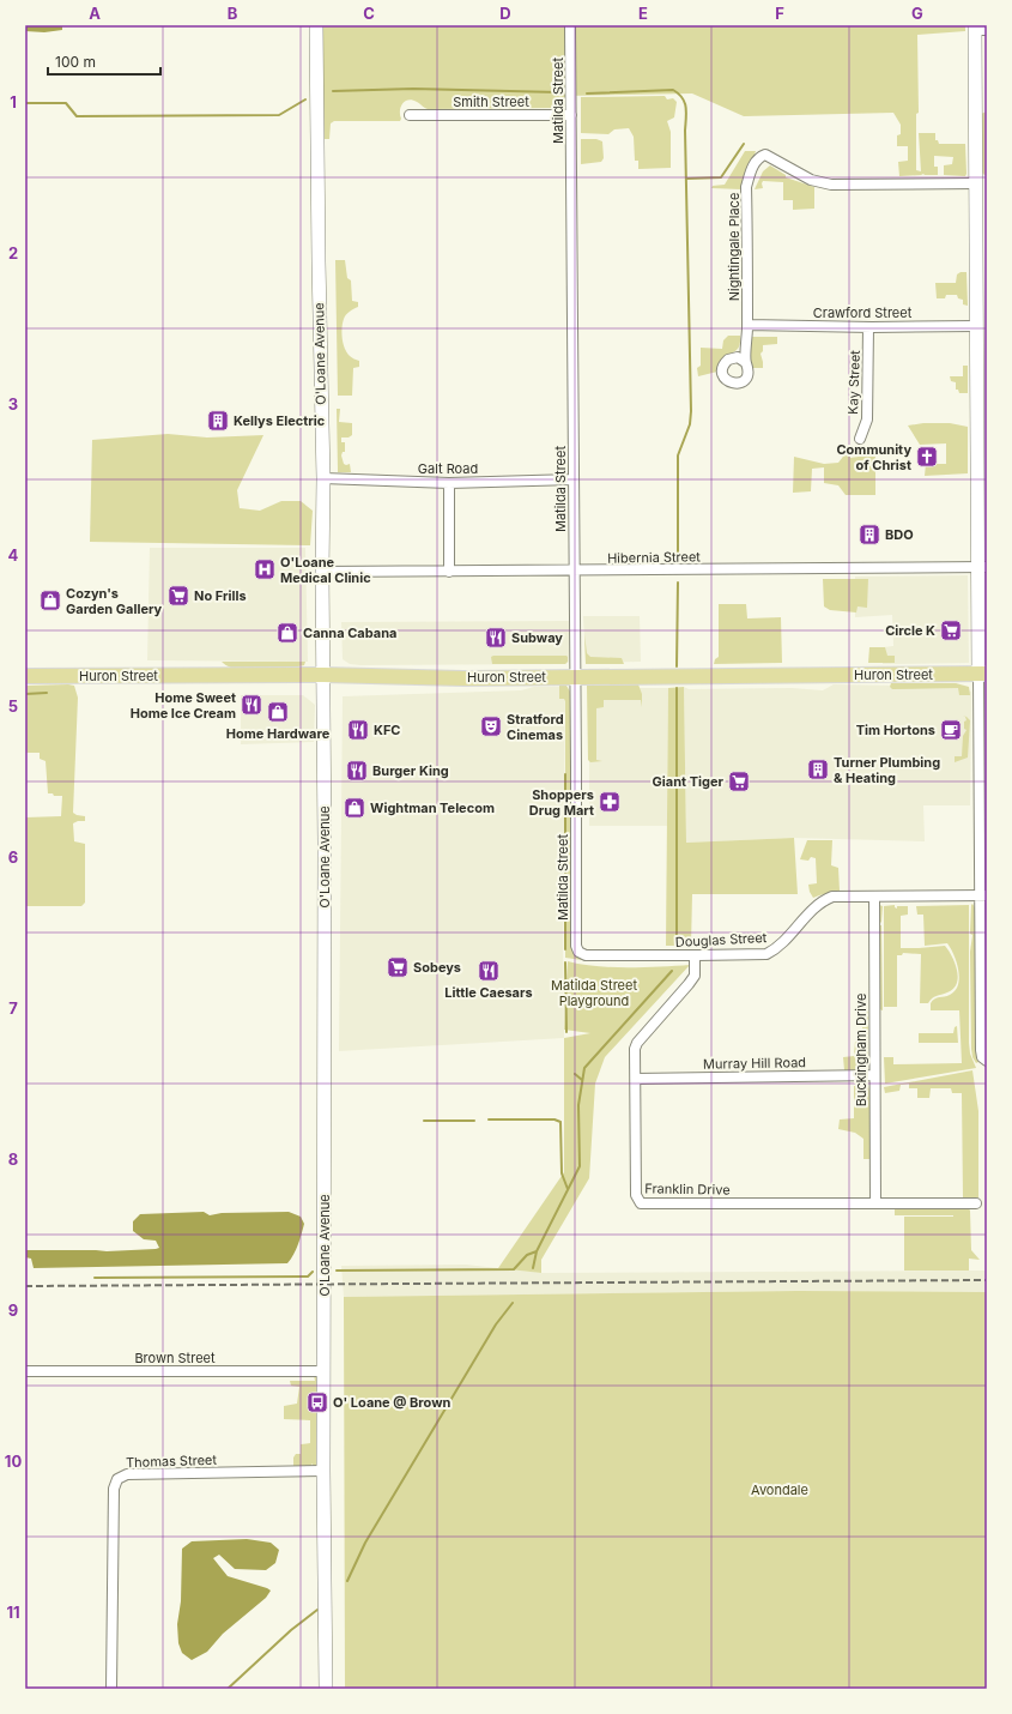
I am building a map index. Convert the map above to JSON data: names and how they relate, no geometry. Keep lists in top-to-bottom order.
{
  "streets": {
    "main road": ["Huron Street"],
    "street": [
      "Matilda Street",
      "Smith Street",
      "Nightingale Place",
      "Crawford Street",
      "O'Loane Avenue",
      "Kay Street",
      "Galt Road",
      "Hibernia Street",
      "Douglas Street",
      "Buckingham Drive",
      "Murray Hill Road",
      "Franklin Drive",
      "Brown Street",
      "Thomas Street"
    ]
  },
  "crossings": [
    ["Matilda Street", "Smith Street"],
    ["Matilda Street", "Galt Road"],
    ["Matilda Street", "Hibernia Street"],
    ["Matilda Street", "Huron Street"],
    ["Matilda Street", "Douglas Street"],
    ["Nightingale Place", "Crawford Street"],
    ["Crawford Street", "Kay Street"],
    ["O'Loane Avenue", "Galt Road"],
    ["O'Loane Avenue", "Hibernia Street"],
    ["O'Loane Avenue", "Huron Street"],
    ["O'Loane Avenue", "Brown Street"],
    ["O'Loane Avenue", "Thomas Street"],
    ["Douglas Street", "Buckingham Drive"],
    ["Douglas Street", "Franklin Drive"],
    ["Buckingham Drive", "Murray Hill Road"],
    ["Buckingham Drive", "Franklin Drive"],
    ["Murray Hill Road", "Franklin Drive"]
  ],
  "parks": ["Matilda Street Playground", "Avondale"],
  "places": {
    "building": ["Kellys Electric", "BDO", "Turner Plumbing & Heating"],
    "church": ["Community of Christ"],
    "hospital": ["O'Loane Medical Clinic"],
    "supermarket": [
      "No Frills",
      "Circle K",
      "Giant Tiger",
      "Sobeys"
    ],
    "shop": [
      "Cozyn's Garden Gallery",
      "Canna Cabana",
      "Home Hardware",
      "Wightman Telecom"
    ],
    "restaurant": [
      "Subway",
      "Home Sweet Home Ice Cream",
      "KFC",
      "Burger King",
      "Little Caesars"
    ],
    "theatre": ["Stratford Cinemas"],
    "cafe": ["Tim Hortons"],
    "pharmacy": ["Shoppers Drug Mart"],
    "bus stop": ["O' Loane @ Brown"]
  },
  "scale_bar": "100 m",
  "grid": {
    "columns": [
      "A",
      "B",
      "C",
      "D",
      "E",
      "F",
      "G"
    ],
    "rows": [
      "1",
      "2",
      "3",
      "4",
      "5",
      "6",
      "7",
      "8",
      "9",
      "10",
      "11"
    ]
  }
}
